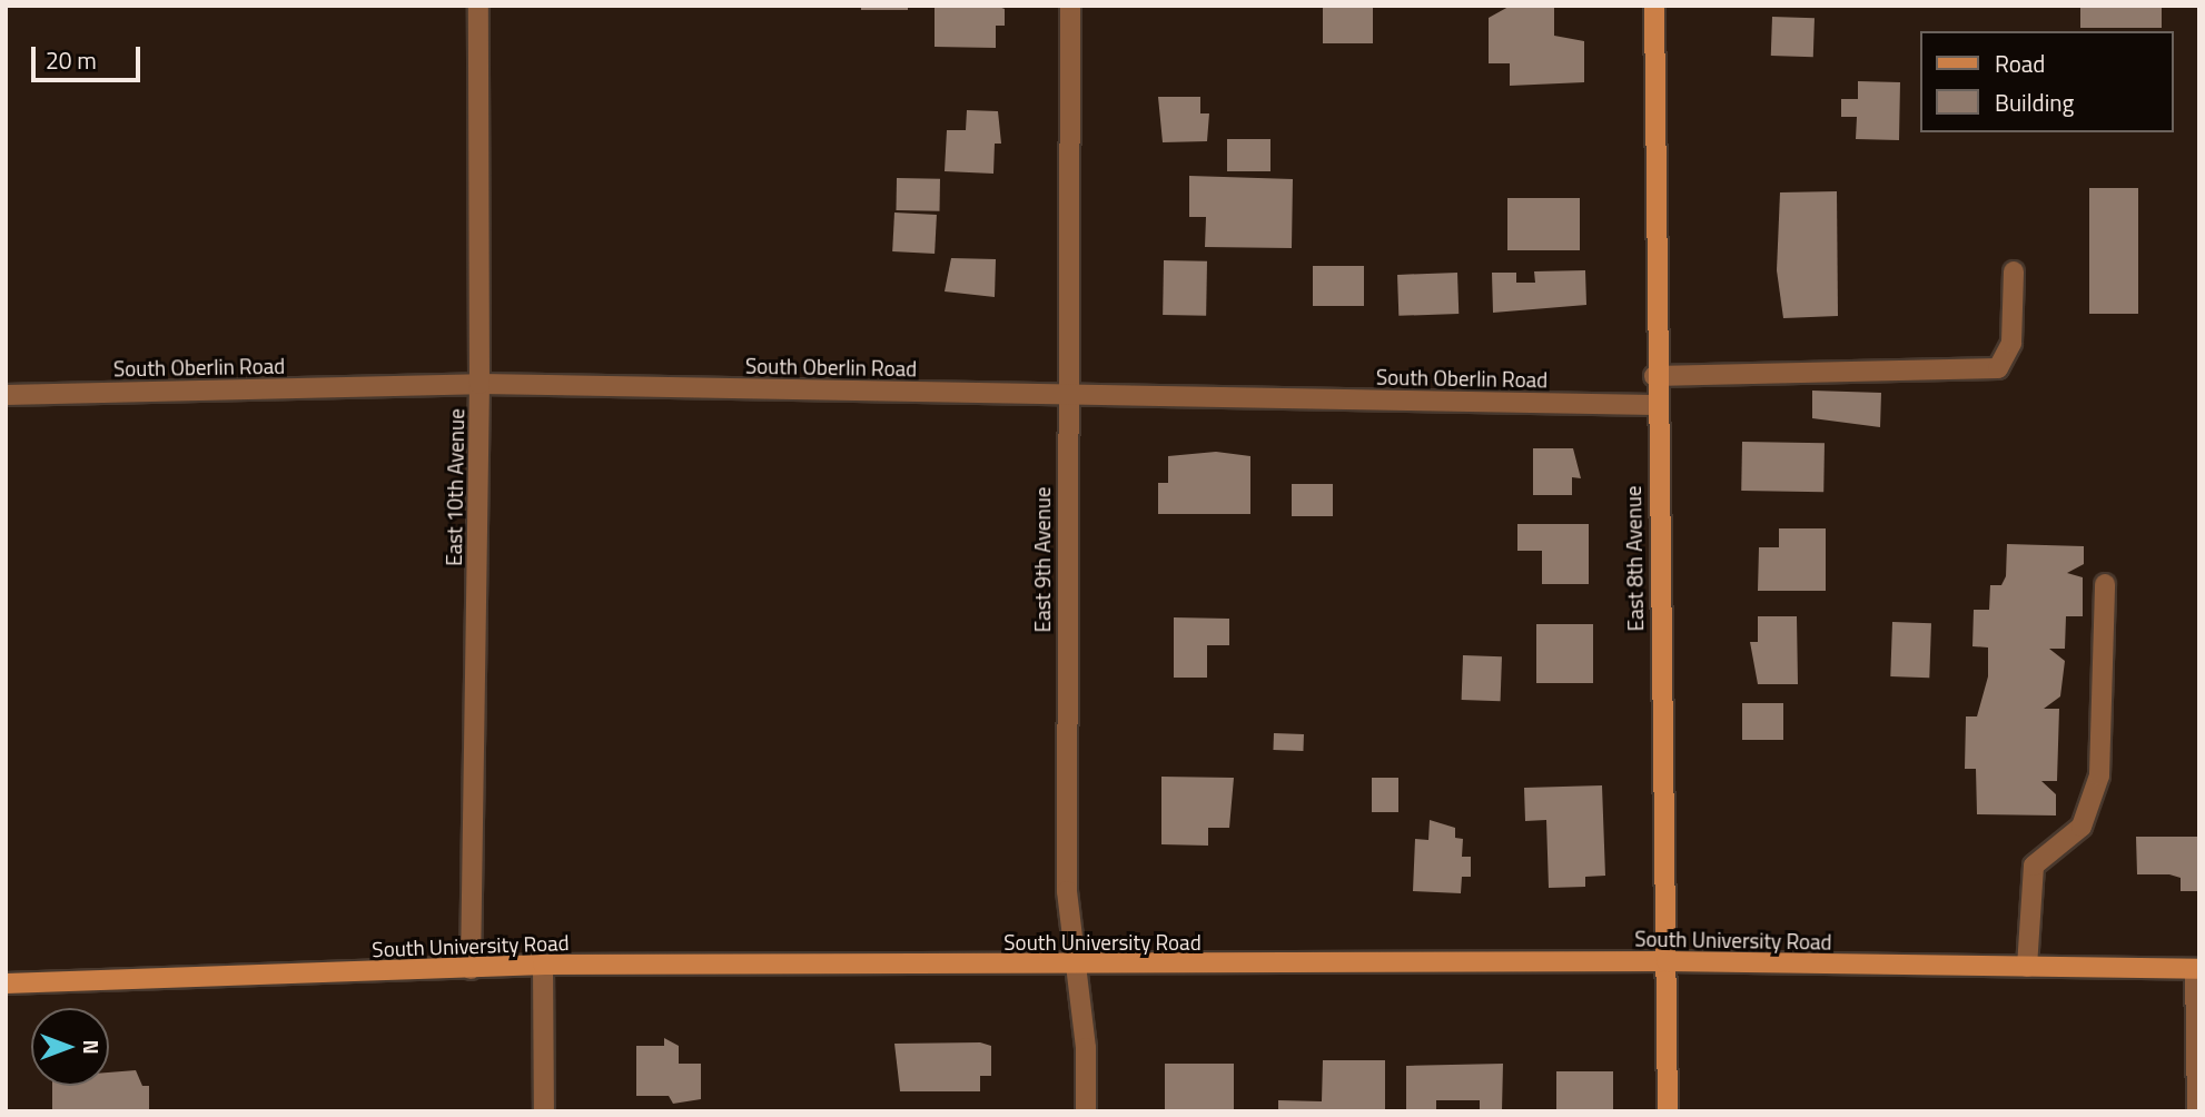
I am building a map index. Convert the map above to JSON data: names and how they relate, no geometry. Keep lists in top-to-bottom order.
{
  "streets": {
    "main road": ["East 8th Avenue", "South University Road"],
    "street": ["South Oberlin Road", "East 10th Avenue", "East 9th Avenue"]
  },
  "crossings": [
    ["South Oberlin Road", "East 10th Avenue"],
    ["South Oberlin Road", "East 8th Avenue"],
    ["South Oberlin Road", "East 9th Avenue"],
    ["East 10th Avenue", "South University Road"],
    ["East 8th Avenue", "South University Road"],
    ["East 9th Avenue", "South University Road"]
  ],
  "legend": ["Road", "Building"],
  "scale_bar": "20 m",
  "north": "right"
}
